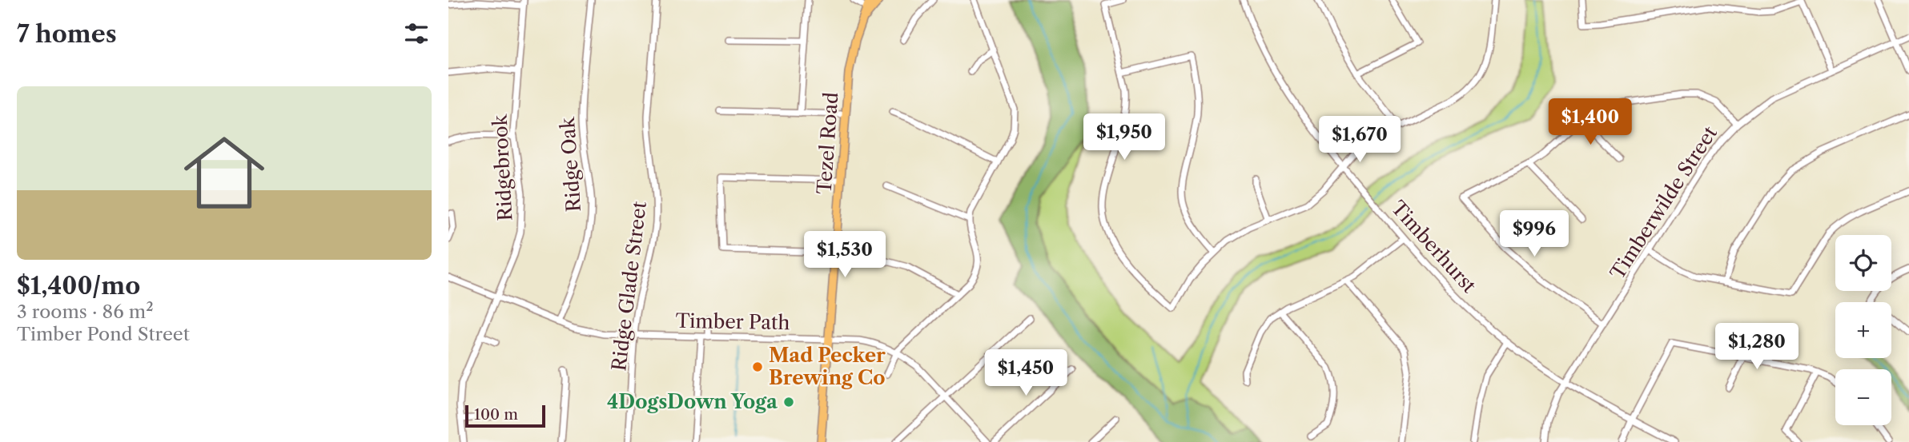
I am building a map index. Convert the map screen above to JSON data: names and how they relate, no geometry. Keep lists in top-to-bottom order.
{
  "streets": {
    "main road": ["Tezel Road"],
    "street": [
      "Ridge Oak",
      "Ridgebrook",
      "Timberwilde Street",
      "Timberhurst",
      "Ridge Glade Street",
      "Timber Path"
    ]
  },
  "crossings": [
    ["Tezel Road", "Timber Path"],
    ["Ridge Oak", "Timber Path"],
    ["Ridgebrook", "Timber Path"],
    ["Timberwilde Street", "Timberhurst"],
    ["Ridge Glade Street", "Timber Path"]
  ],
  "places": ["Mad Pecker Brewing Co", "4DogsDown Yoga"],
  "scale_bar": "100 m",
  "page": {
    "heading": "7 homes",
    "list": [
      {
        "name": "$1,400/mo",
        "note": "3 rooms · 86 m² · Timber Pond Street"
      }
    ],
    "price": [
      "$1,400",
      "$1,950",
      "$1,670",
      "$996",
      "$1,530",
      "$1,280",
      "$1,450"
    ],
    "map_buttons": ["+", "−"],
    "scale": "100 m"
  }
}
